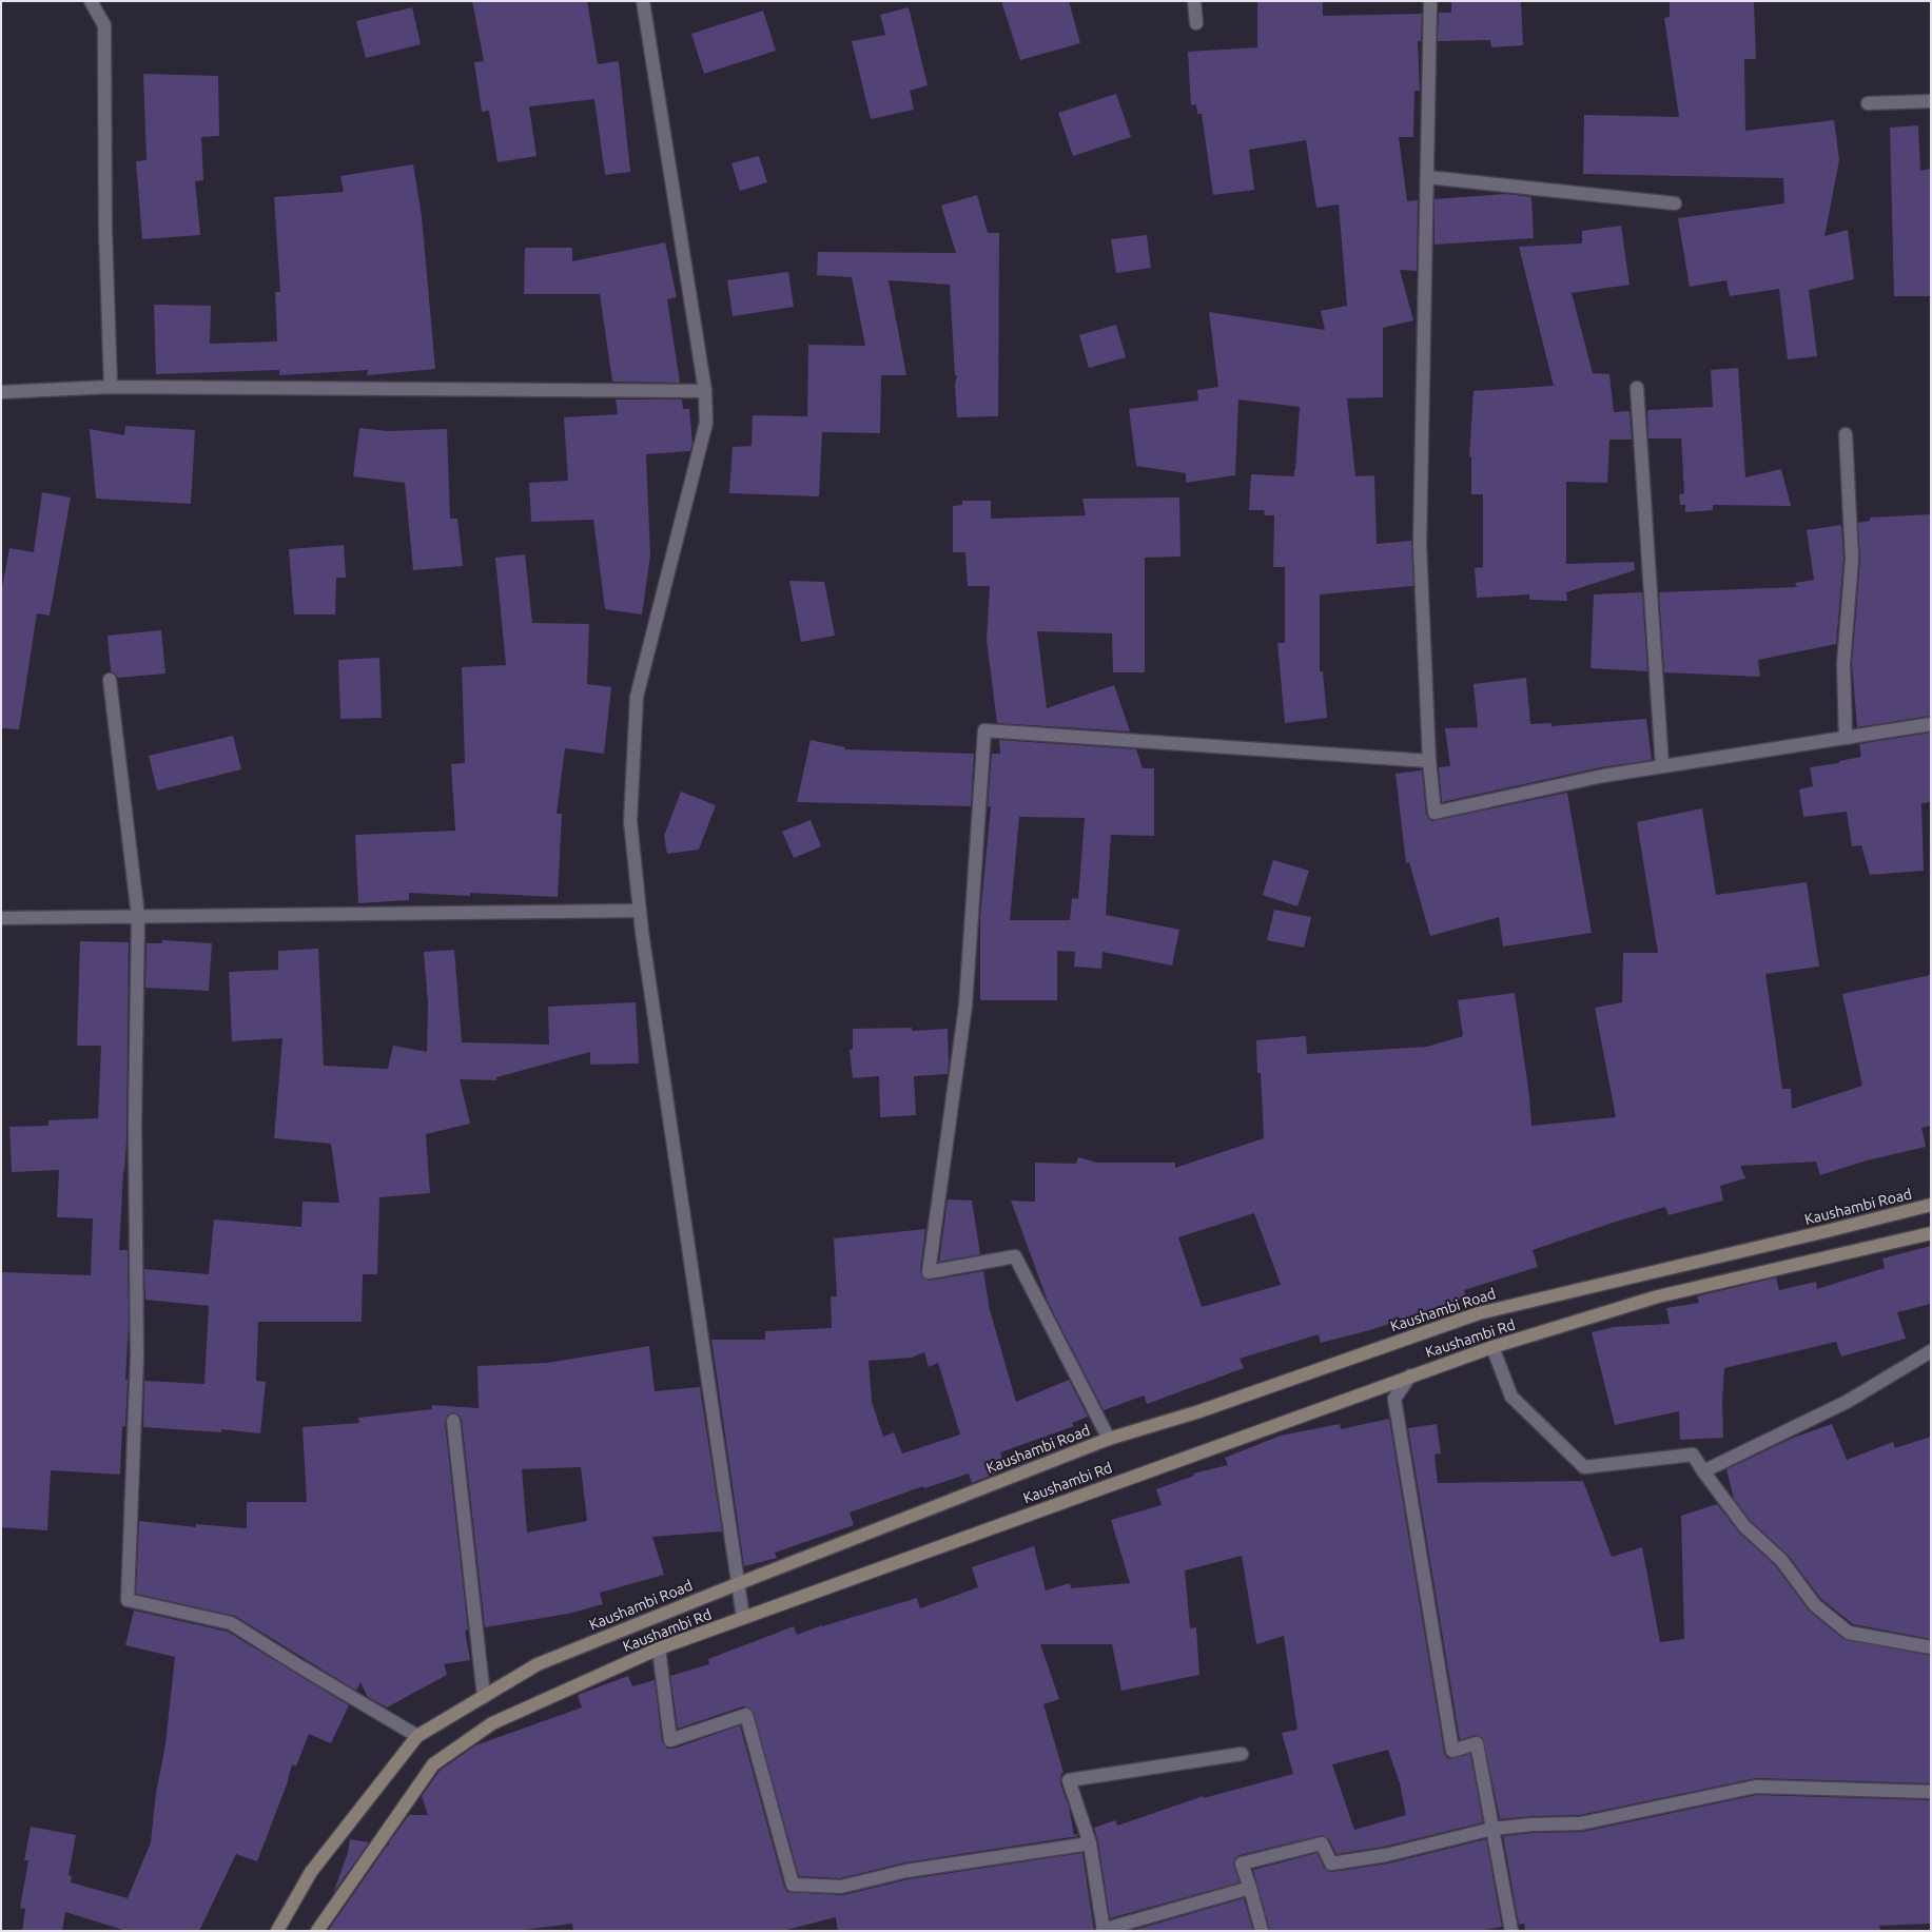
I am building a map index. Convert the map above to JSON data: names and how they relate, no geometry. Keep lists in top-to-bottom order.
{
  "streets": {
    "main road": ["Kaushambi Road", "Kaushambi Rd"]
  }
}
